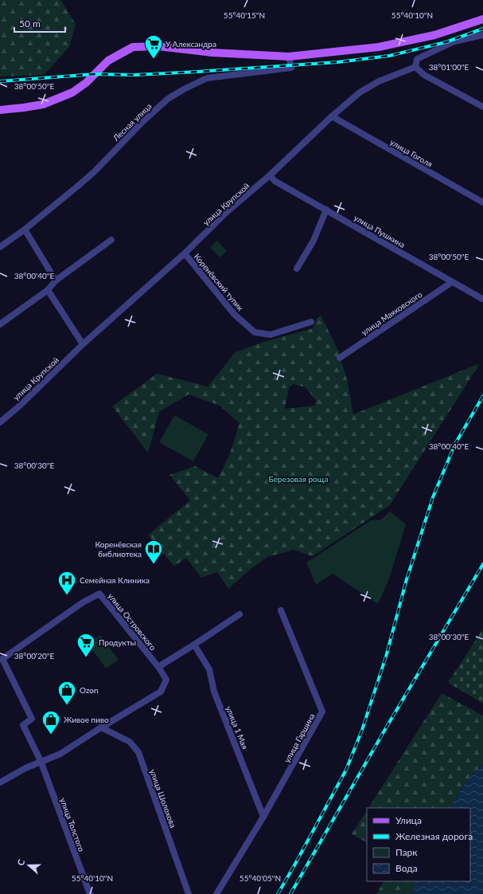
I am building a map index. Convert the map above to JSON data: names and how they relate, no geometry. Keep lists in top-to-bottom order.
{
  "streets": {
    "street": [
      "Лесная улица",
      "улица Гоголя",
      "улица Крупской",
      "улица Пушкина",
      "Коренёвский тупик",
      "улица Маяковского",
      "улица Островского",
      "улица 1 Мая",
      "улица Гаршина",
      "улица Шолохова",
      "улица Толстого"
    ]
  },
  "crossings": [
    ["улица Гоголя", "улица Крупской"],
    ["улица Крупской", "улица Пушкина"],
    ["улица Крупской", "Коренёвский тупик"],
    ["улица Пушкина", "улица Маяковского"],
    ["улица Островского", "улица Шолохова"],
    ["улица Островского", "улица Толстого"],
    ["улица 1 Мая", "улица Гаршина"]
  ],
  "parks": ["Березовая роща"],
  "places": {
    "supermarket": ["У Александра", "Продукты"],
    "library": ["Коренёвская библиотека"],
    "hospital": ["Семейная Клиника"],
    "shop": ["Ozon", "Живое пиво"]
  },
  "legend": [
    "Улица",
    "Железная дорога",
    "Парк",
    "Вода"
  ],
  "scale_bar": "50 m",
  "north": "left",
  "coordinates": [
    "55°40'15\"N",
    "55°40'10\"N",
    "38°01'00\"E",
    "38°00'50\"E",
    "38°00'40\"E",
    "38°00'30\"E",
    "38°00'20\"E",
    "55°40'05\"N"
  ]
}
